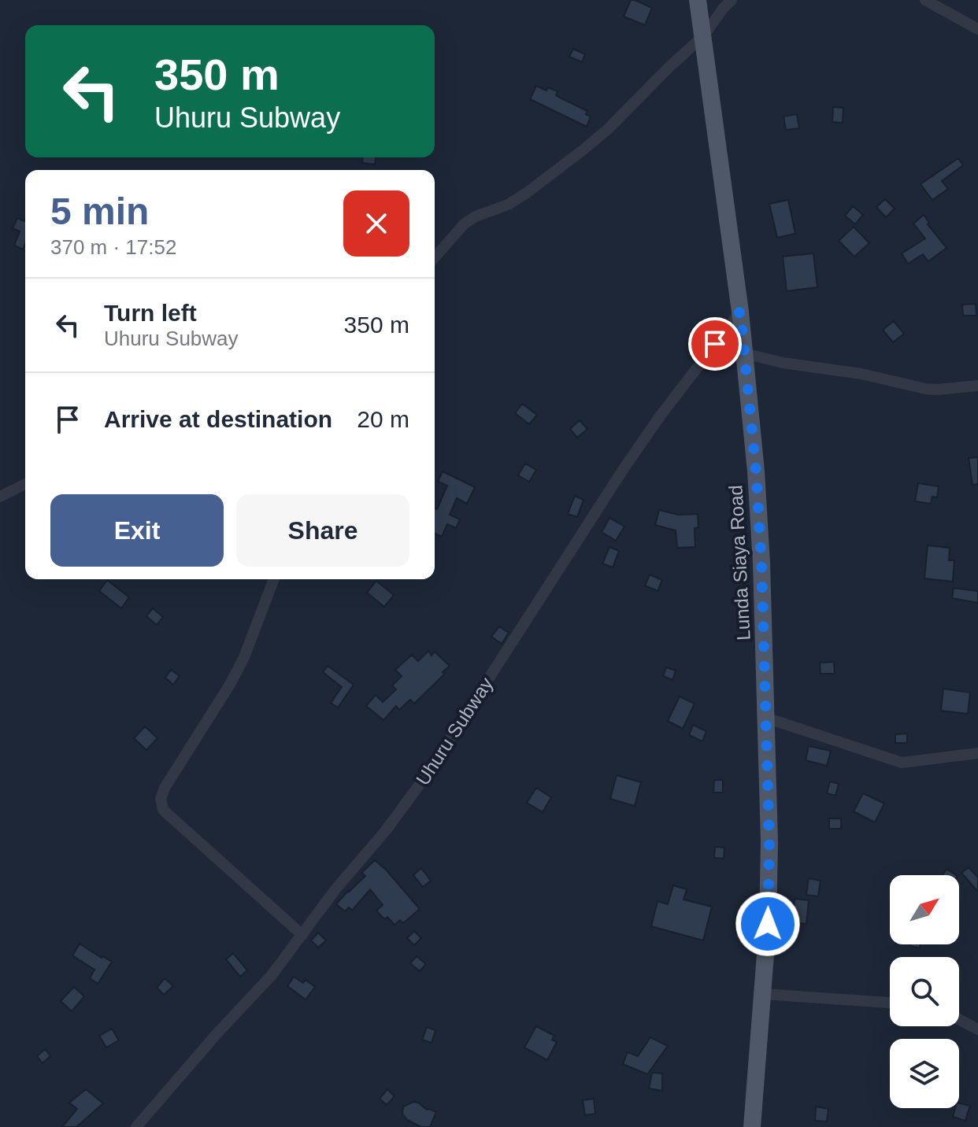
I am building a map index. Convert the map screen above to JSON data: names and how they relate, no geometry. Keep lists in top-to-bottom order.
{
  "streets": {
    "main road": ["Lunda Siaya Road"],
    "street": ["Uhuru Subway"]
  },
  "crossings": [
    ["Lunda Siaya Road", "Uhuru Subway"]
  ],
  "north": "top right",
  "page": {
    "turn": ["350 m", "Uhuru Subway"],
    "heading": ["5 min", "370 m · 17:52"],
    "list": [
      {
        "name": "Turn left",
        "note": "Uhuru Subway",
        "value": "350 m"
      },
      {
        "name": "Arrive at destination",
        "value": "20 m"
      }
    ],
    "buttons": ["Exit", "Share"]
  }
}
